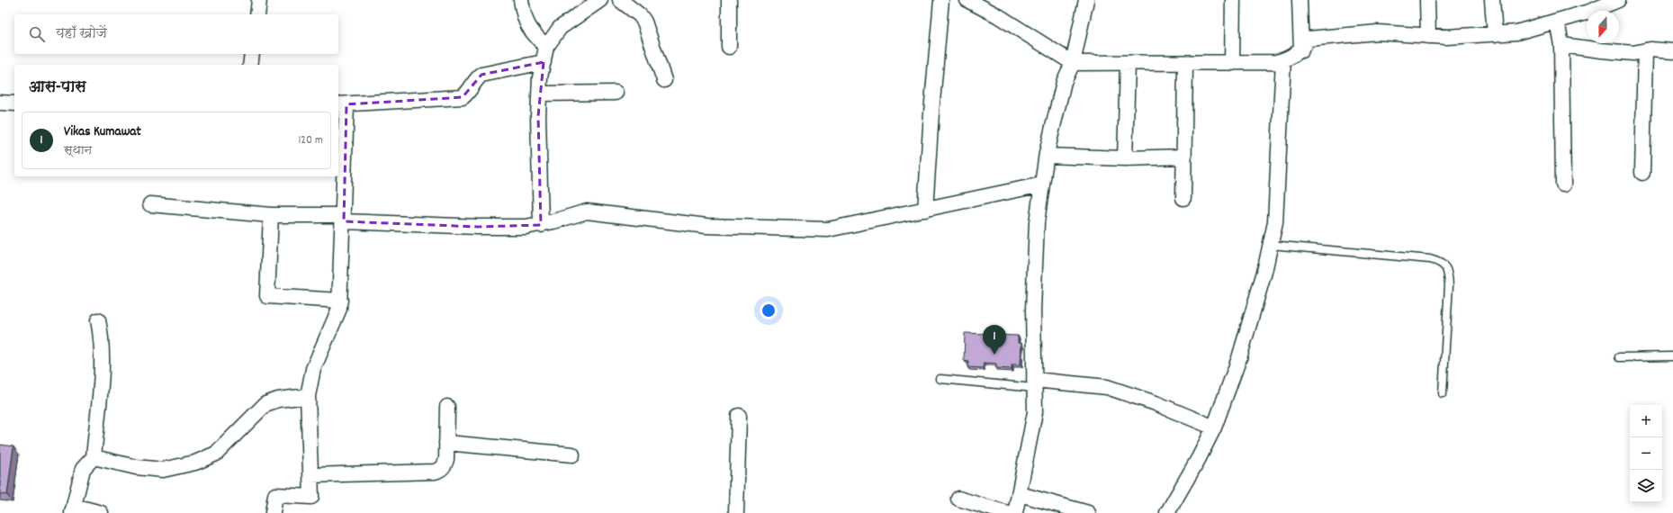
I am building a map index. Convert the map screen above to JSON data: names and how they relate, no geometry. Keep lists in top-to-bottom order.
{
  "north": "bottom",
  "page": {
    "search": "यहाँ खोजें",
    "heading": "आस-पास",
    "list": [
      {
        "mark": "1",
        "name": "Vikas Kumawat",
        "note": "स्थान",
        "value": "120 m"
      }
    ],
    "pins": "1",
    "map_buttons": ["+", "−"]
  }
}
